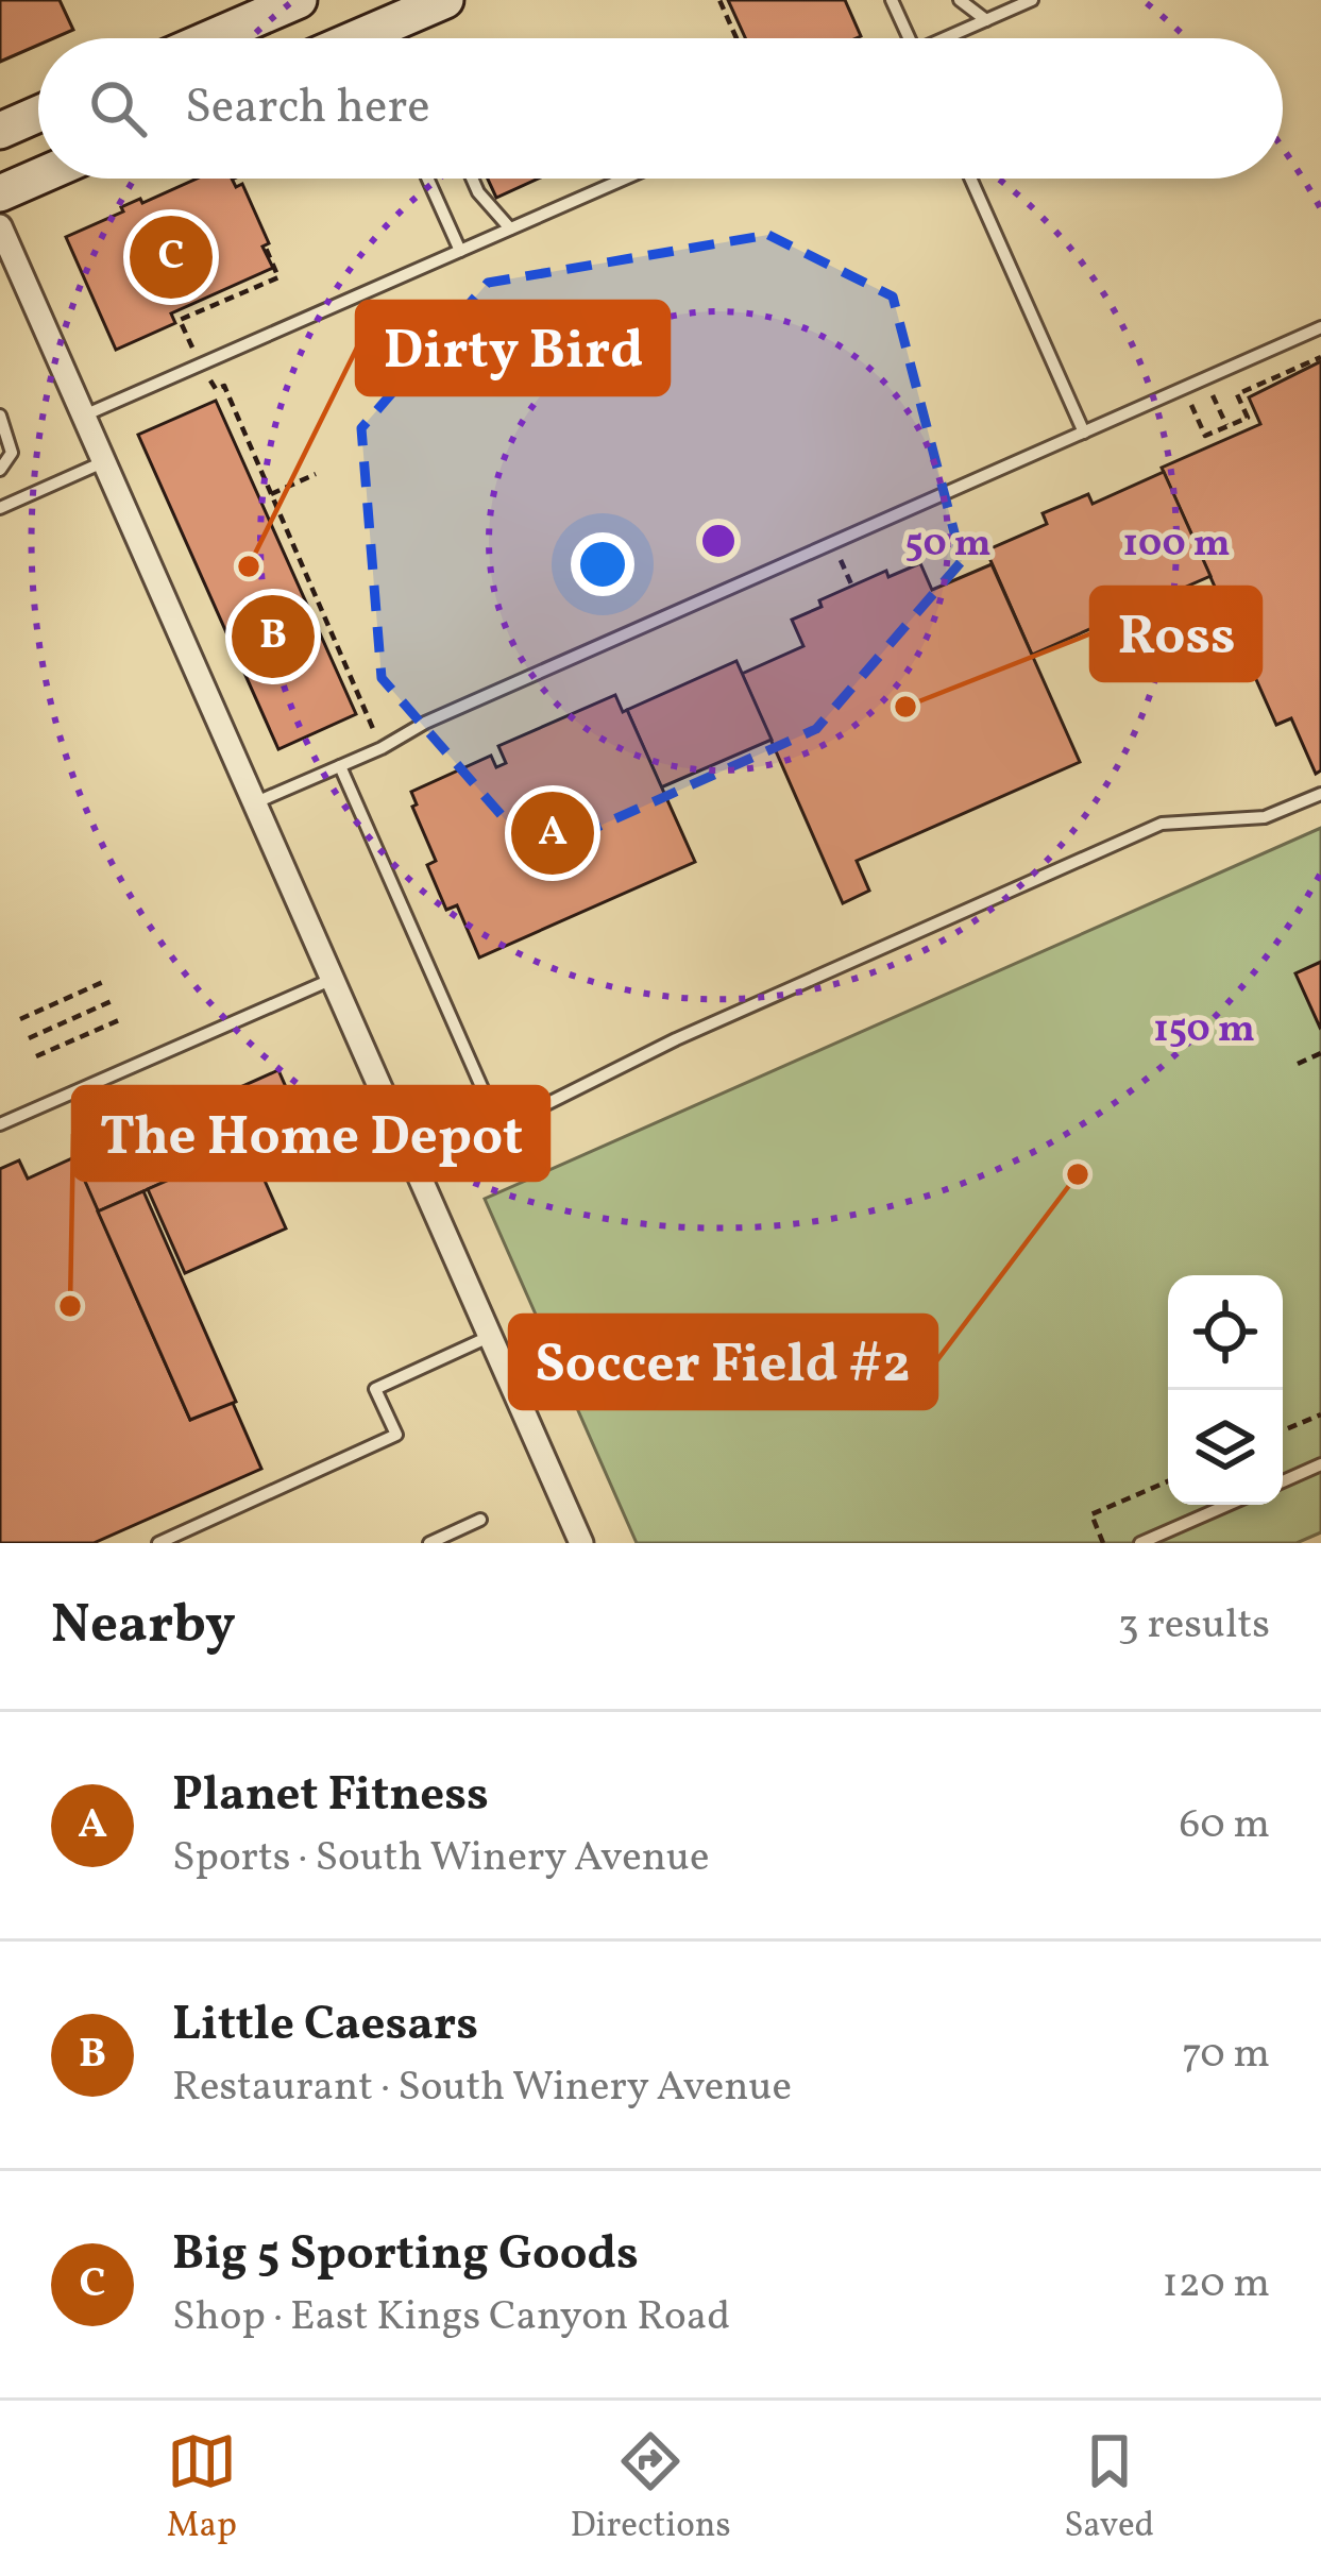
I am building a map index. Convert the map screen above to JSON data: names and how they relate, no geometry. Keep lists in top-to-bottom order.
{
  "places": [
    "Dirty Bird",
    "Ross",
    "Soccer Field #2",
    "The Home Depot"
  ],
  "page": {
    "search": "Search here",
    "pins": ["C", "B", "A"],
    "heading": ["Nearby", "3 results"],
    "list": [
      {
        "mark": "A",
        "name": "Planet Fitness",
        "note": "Sports · South Winery Avenue",
        "value": "60 m"
      },
      {
        "mark": "B",
        "name": "Little Caesars",
        "note": "Restaurant · South Winery Avenue",
        "value": "70 m"
      },
      {
        "mark": "C",
        "name": "Big 5 Sporting Goods",
        "note": "Shop · East Kings Canyon Road",
        "value": "120 m"
      }
    ],
    "nav": ["Map", "Directions", "Saved"]
  },
  "rings": ["50 m", "100 m", "150 m"]
}
